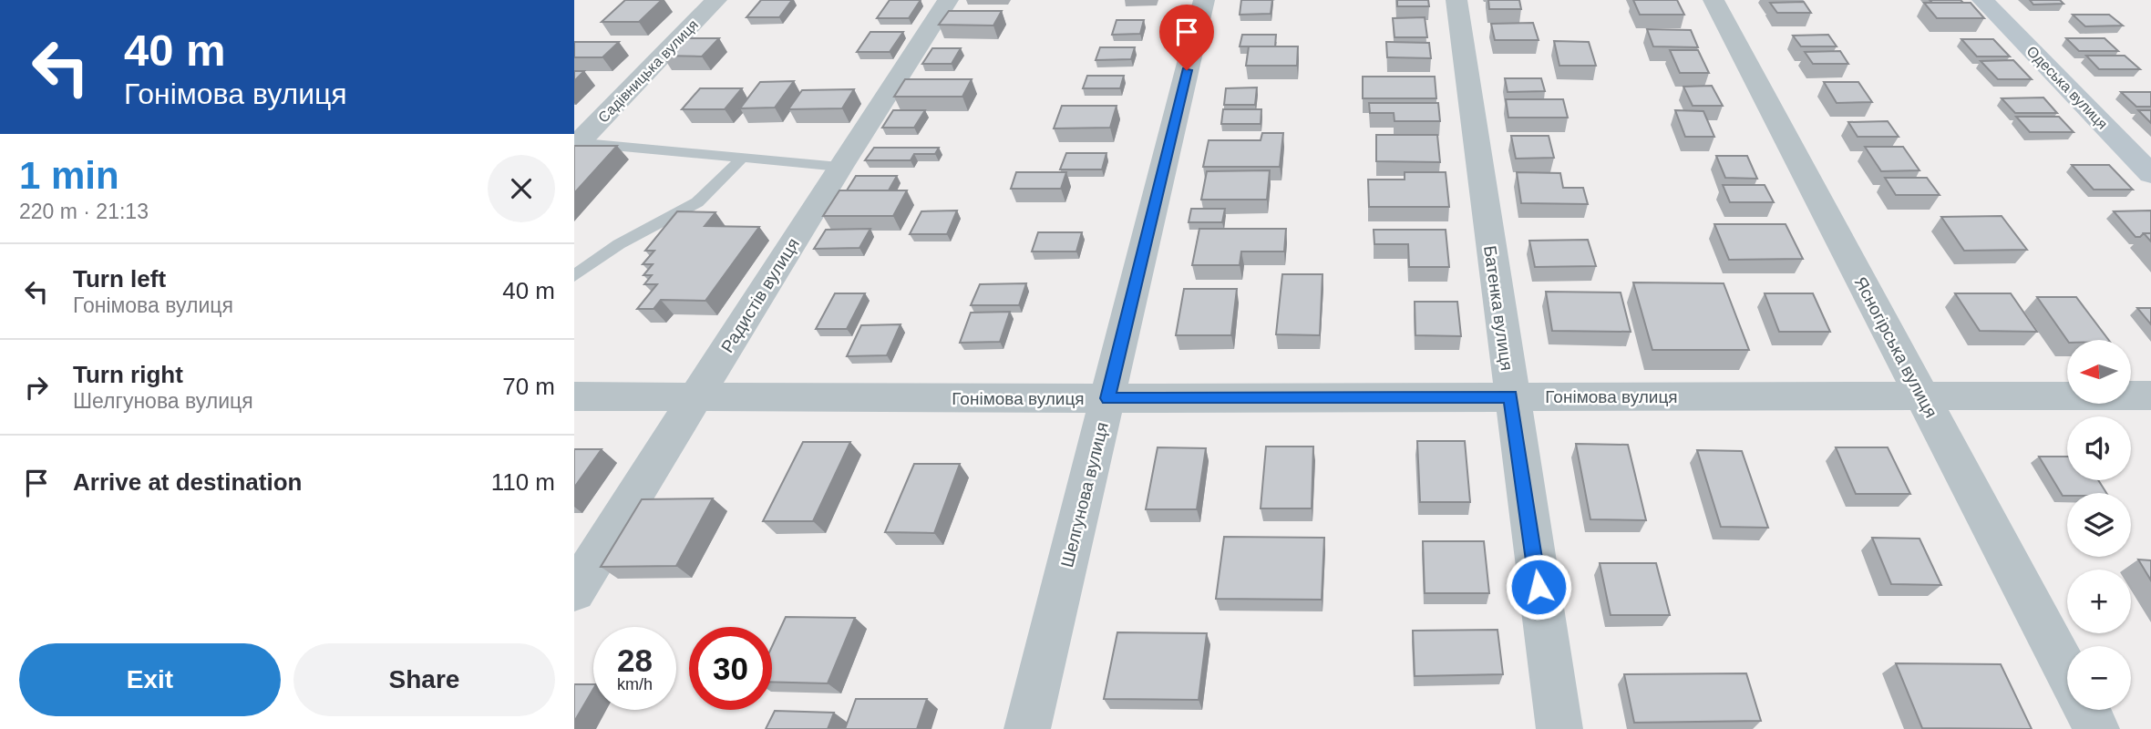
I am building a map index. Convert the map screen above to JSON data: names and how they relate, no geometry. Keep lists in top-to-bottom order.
{
  "streets": {
    "street": [
      "Садівницька вулиця",
      "Одеська вулиця",
      "Радистів вулиця",
      "Батенка вулиця",
      "Ясногірська вулиця",
      "Гонімова вулиця",
      "Шелгунова вулиця"
    ]
  },
  "crossings": [
    ["Радистів вулиця", "Гонімова вулиця"],
    ["Батенка вулиця", "Гонімова вулиця"],
    ["Ясногірська вулиця", "Гонімова вулиця"],
    ["Гонімова вулиця", "Шелгунова вулиця"]
  ],
  "north": "left",
  "page": {
    "turn": ["40 m", "Гонімова вулиця"],
    "heading": ["1 min", "220 m · 21:13"],
    "list": [
      {
        "name": "Turn left",
        "note": "Гонімова вулиця",
        "value": "40 m"
      },
      {
        "name": "Turn right",
        "note": "Шелгунова вулиця",
        "value": "70 m"
      },
      {
        "name": "Arrive at destination",
        "value": "110 m"
      }
    ],
    "map_buttons": ["+", "−"],
    "speed": "28 km/h",
    "limit": "30",
    "buttons": ["Exit", "Share"]
  }
}
